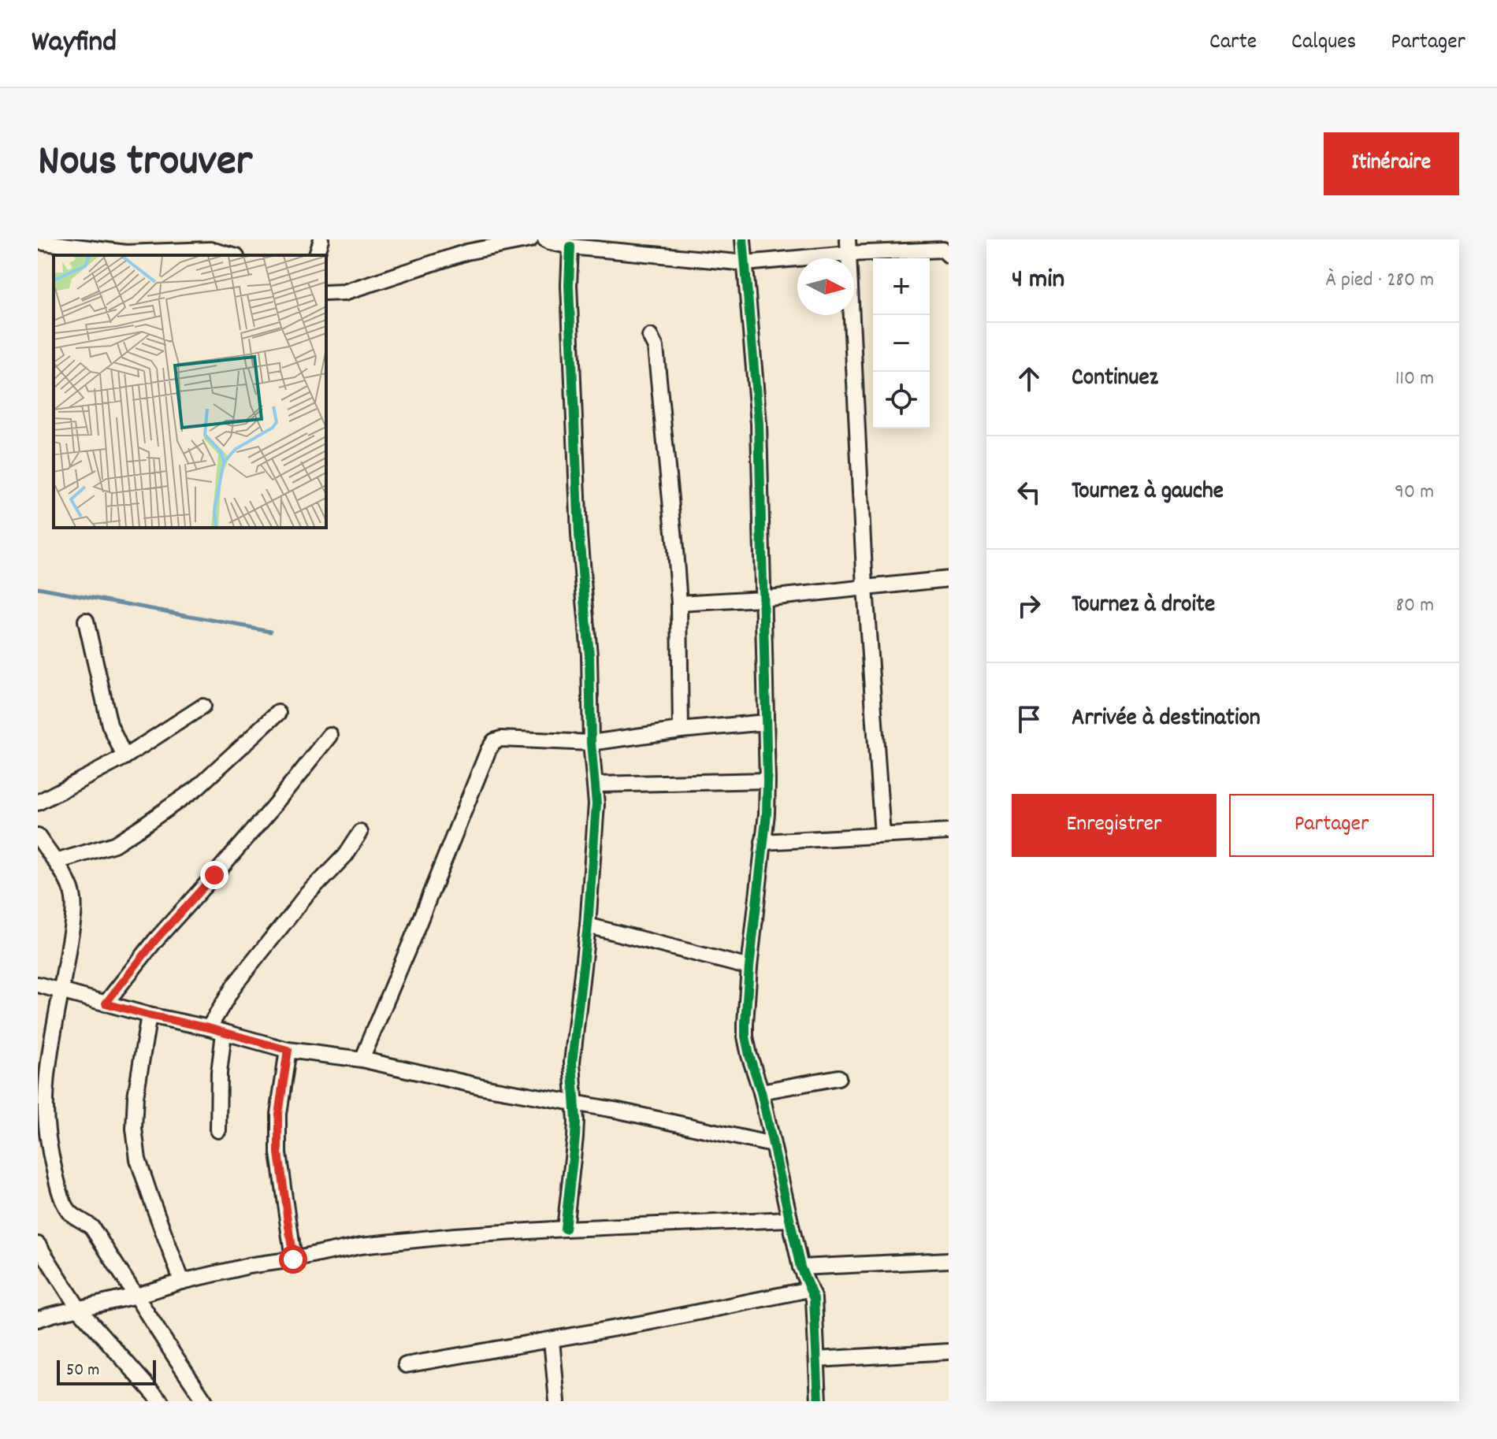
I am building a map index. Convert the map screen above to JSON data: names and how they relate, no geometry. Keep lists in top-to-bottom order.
{
  "scale_bar": "50 m",
  "north": "right",
  "page": {
    "header": "Wayfind",
    "nav": ["Carte", "Calques", "Partager"],
    "title": "Nous trouver",
    "buttons": [
      "Itinéraire",
      ["Enregistrer", "Partager"]
    ],
    "heading": ["4 min", "À pied · 280 m"],
    "map_buttons": ["+", "−"],
    "list": [
      ["Continuez", "110 m"],
      ["Tournez à gauche", "90 m"],
      ["Tournez à droite", "80 m"],
      "Arrivée à destination"
    ],
    "scale": "50 m"
  }
}
